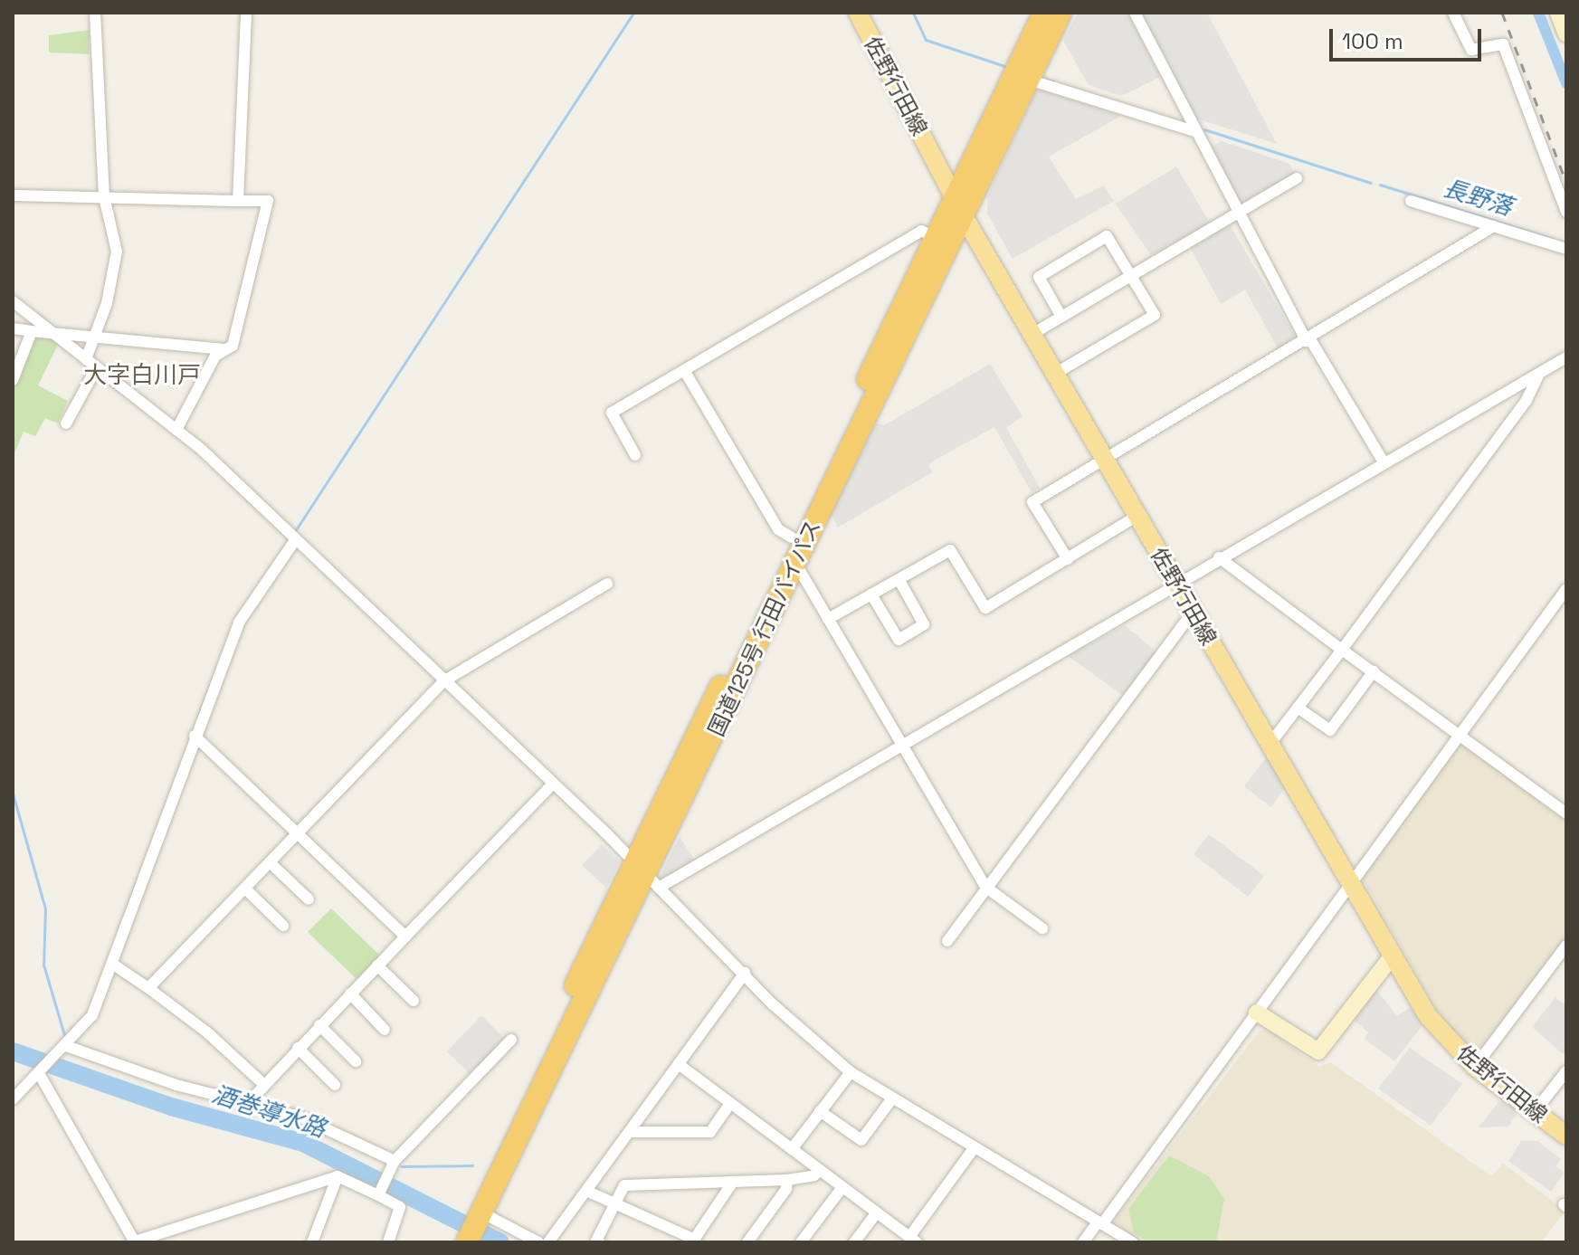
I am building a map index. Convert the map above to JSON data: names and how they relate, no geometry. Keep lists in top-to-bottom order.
{
  "streets": {
    "highway": ["国道125号 行田バイパス"],
    "main road": ["佐野行田線"]
  },
  "crossings": [
    ["佐野行田線", "国道125号 行田バイパス"]
  ],
  "districts": ["大字白川戸"],
  "water": ["長野落", "酒巻導水路"],
  "scale_bar": "100 m"
}
